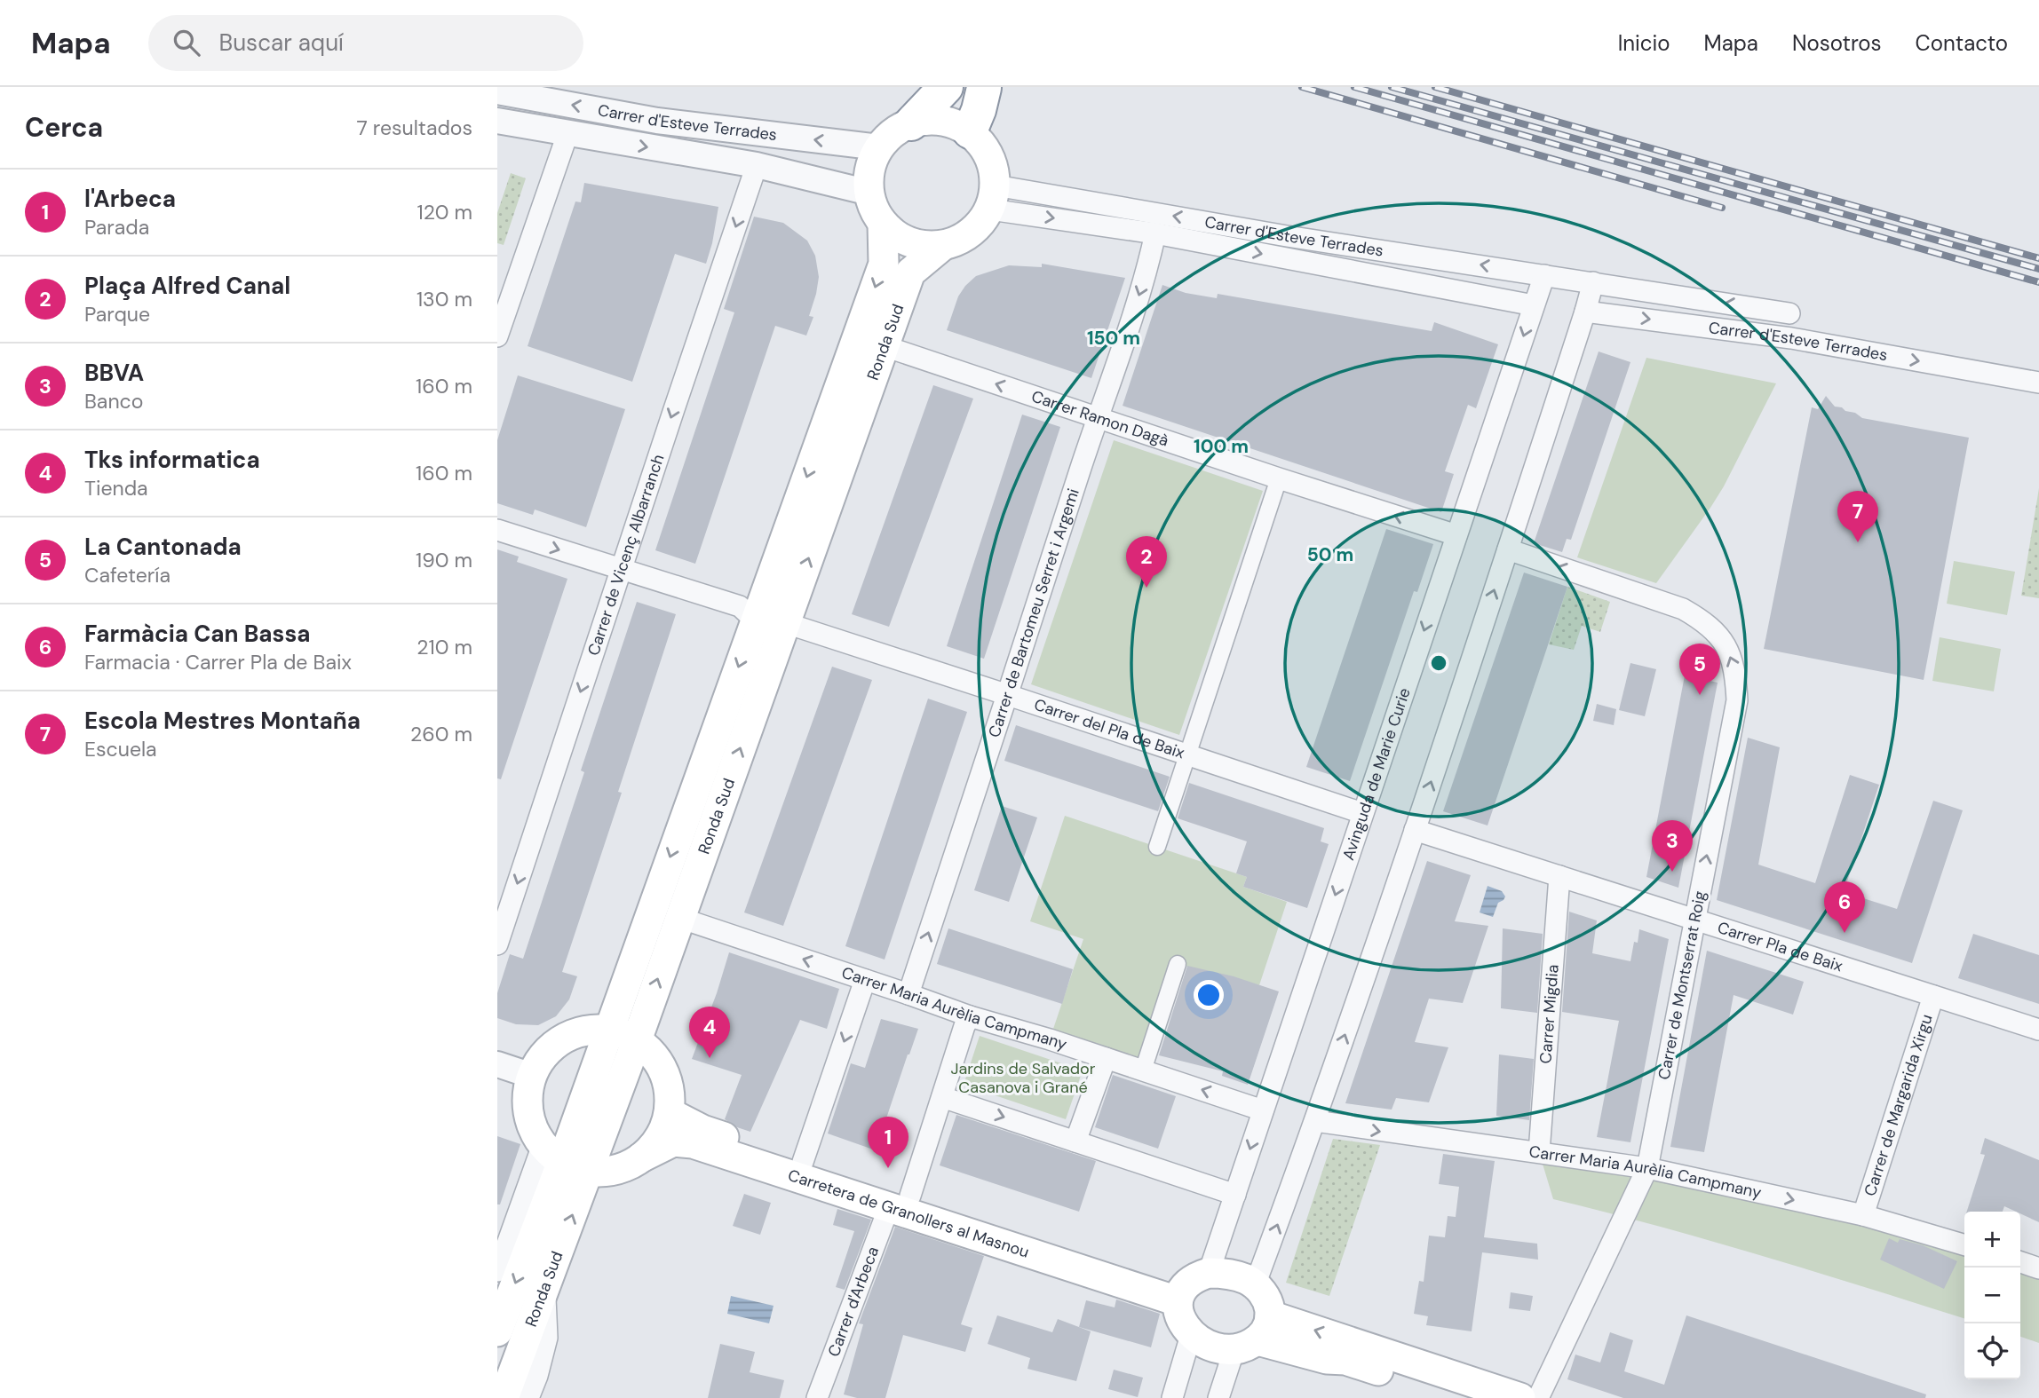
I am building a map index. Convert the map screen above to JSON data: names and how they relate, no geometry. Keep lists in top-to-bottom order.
{
  "streets": {
    "main road": ["Ronda Sud", "Carretera de Granollers al Masnou"],
    "street": [
      "Carrer d'Esteve Terrades",
      "Carrer Ramon Dagà",
      "Carrer de Vicenç Albarranch",
      "Carrer de Bartomeu Serret i Argemi",
      "Carrer del Pla de Baix",
      "Avinguda de Marie Curie",
      "Carrer Pla de Baix",
      "Carrer de Montserrat Roig",
      "Carrer Maria Aurèlia Campmany",
      "Carrer Migdia",
      "Carrer de Margarida Xirgu",
      "Carrer d'Arbeca"
    ]
  },
  "crossings": [
    ["Carrer d'Esteve Terrades", "Ronda Sud"],
    ["Carrer d'Esteve Terrades", "Carrer de Vicenç Albarranch"],
    ["Carrer d'Esteve Terrades", "Carrer de Bartomeu Serret i Argemi"],
    ["Carrer d'Esteve Terrades", "Avinguda de Marie Curie"],
    ["Ronda Sud", "Carrer Ramon Dagà"],
    ["Ronda Sud", "Carrer del Pla de Baix"],
    ["Ronda Sud", "Carrer Maria Aurèlia Campmany"],
    ["Ronda Sud", "Carretera de Granollers al Masnou"],
    ["Carrer Ramon Dagà", "Carrer de Bartomeu Serret i Argemi"],
    ["Carrer Ramon Dagà", "Avinguda de Marie Curie"],
    ["Carrer de Bartomeu Serret i Argemi", "Carrer del Pla de Baix"],
    ["Carrer de Bartomeu Serret i Argemi", "Carrer Maria Aurèlia Campmany"],
    ["Carrer del Pla de Baix", "Avinguda de Marie Curie"],
    ["Avinguda de Marie Curie", "Carrer Maria Aurèlia Campmany"],
    ["Avinguda de Marie Curie", "Carretera de Granollers al Masnou"],
    ["Carrer Pla de Baix", "Carrer de Montserrat Roig"],
    ["Carrer Pla de Baix", "Carrer Migdia"],
    ["Carrer Pla de Baix", "Carrer de Margarida Xirgu"],
    ["Carrer de Montserrat Roig", "Carrer Maria Aurèlia Campmany"],
    ["Carrer Maria Aurèlia Campmany", "Carrer Migdia"],
    ["Carrer Maria Aurèlia Campmany", "Carrer de Margarida Xirgu"],
    ["Carrer Maria Aurèlia Campmany", "Carrer d'Arbeca"],
    ["Carretera de Granollers al Masnou", "Carrer d'Arbeca"]
  ],
  "one_way": ["Carrer Ramon Dagà", "Carrer de Vicenç Albarranch"],
  "parks": ["Jardins de Salvador Casanova i Grané"],
  "page": {
    "header": "Mapa",
    "search": "Buscar aquí",
    "nav": [
      "Inicio",
      "Mapa",
      "Nosotros",
      "Contacto"
    ],
    "heading": ["Cerca", "7 resultados"],
    "list": [
      {
        "mark": "1",
        "name": "l'Arbeca",
        "note": "Parada",
        "value": "120 m"
      },
      {
        "mark": "2",
        "name": "Plaça Alfred Canal",
        "note": "Parque",
        "value": "130 m"
      },
      {
        "mark": "3",
        "name": "BBVA",
        "note": "Banco",
        "value": "160 m"
      },
      {
        "mark": "4",
        "name": "Tks informatica",
        "note": "Tienda",
        "value": "160 m"
      },
      {
        "mark": "5",
        "name": "La Cantonada",
        "note": "Cafetería",
        "value": "190 m"
      },
      {
        "mark": "6",
        "name": "Farmàcia Can Bassa",
        "note": "Farmacia · Carrer Pla de Baix",
        "value": "210 m"
      },
      {
        "mark": "7",
        "name": "Escola Mestres Montaña",
        "note": "Escuela",
        "value": "260 m"
      }
    ],
    "pins": [
      "7",
      "2",
      "5",
      "3",
      "6",
      "4",
      "1"
    ],
    "map_buttons": ["+", "−"]
  },
  "rings": ["150 m", "100 m", "50 m"]
}
